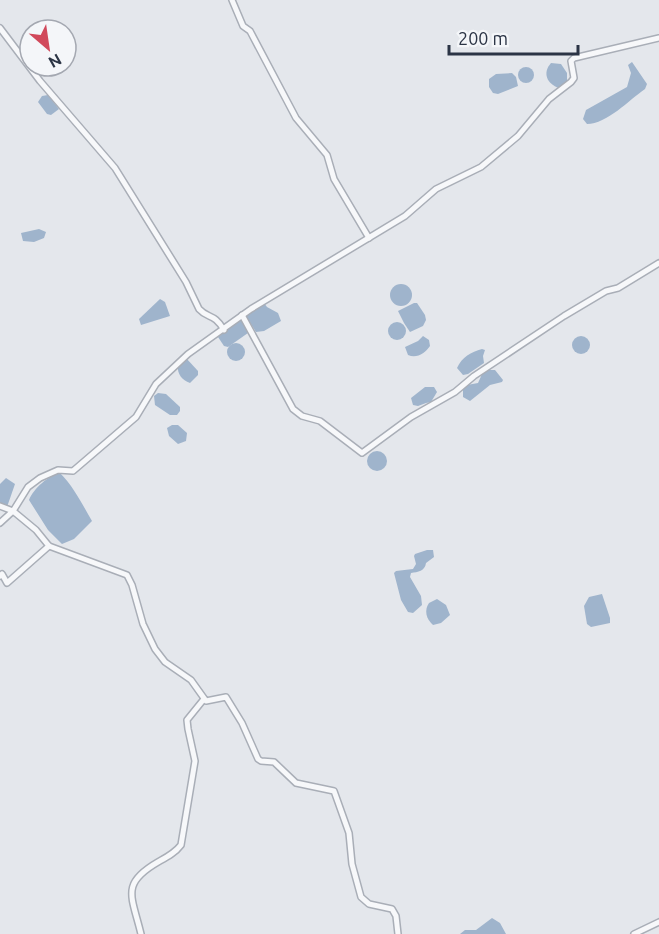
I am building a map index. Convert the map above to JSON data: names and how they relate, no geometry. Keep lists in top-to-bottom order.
{
  "scale_bar": "200 m",
  "north": "bottom right"
}
